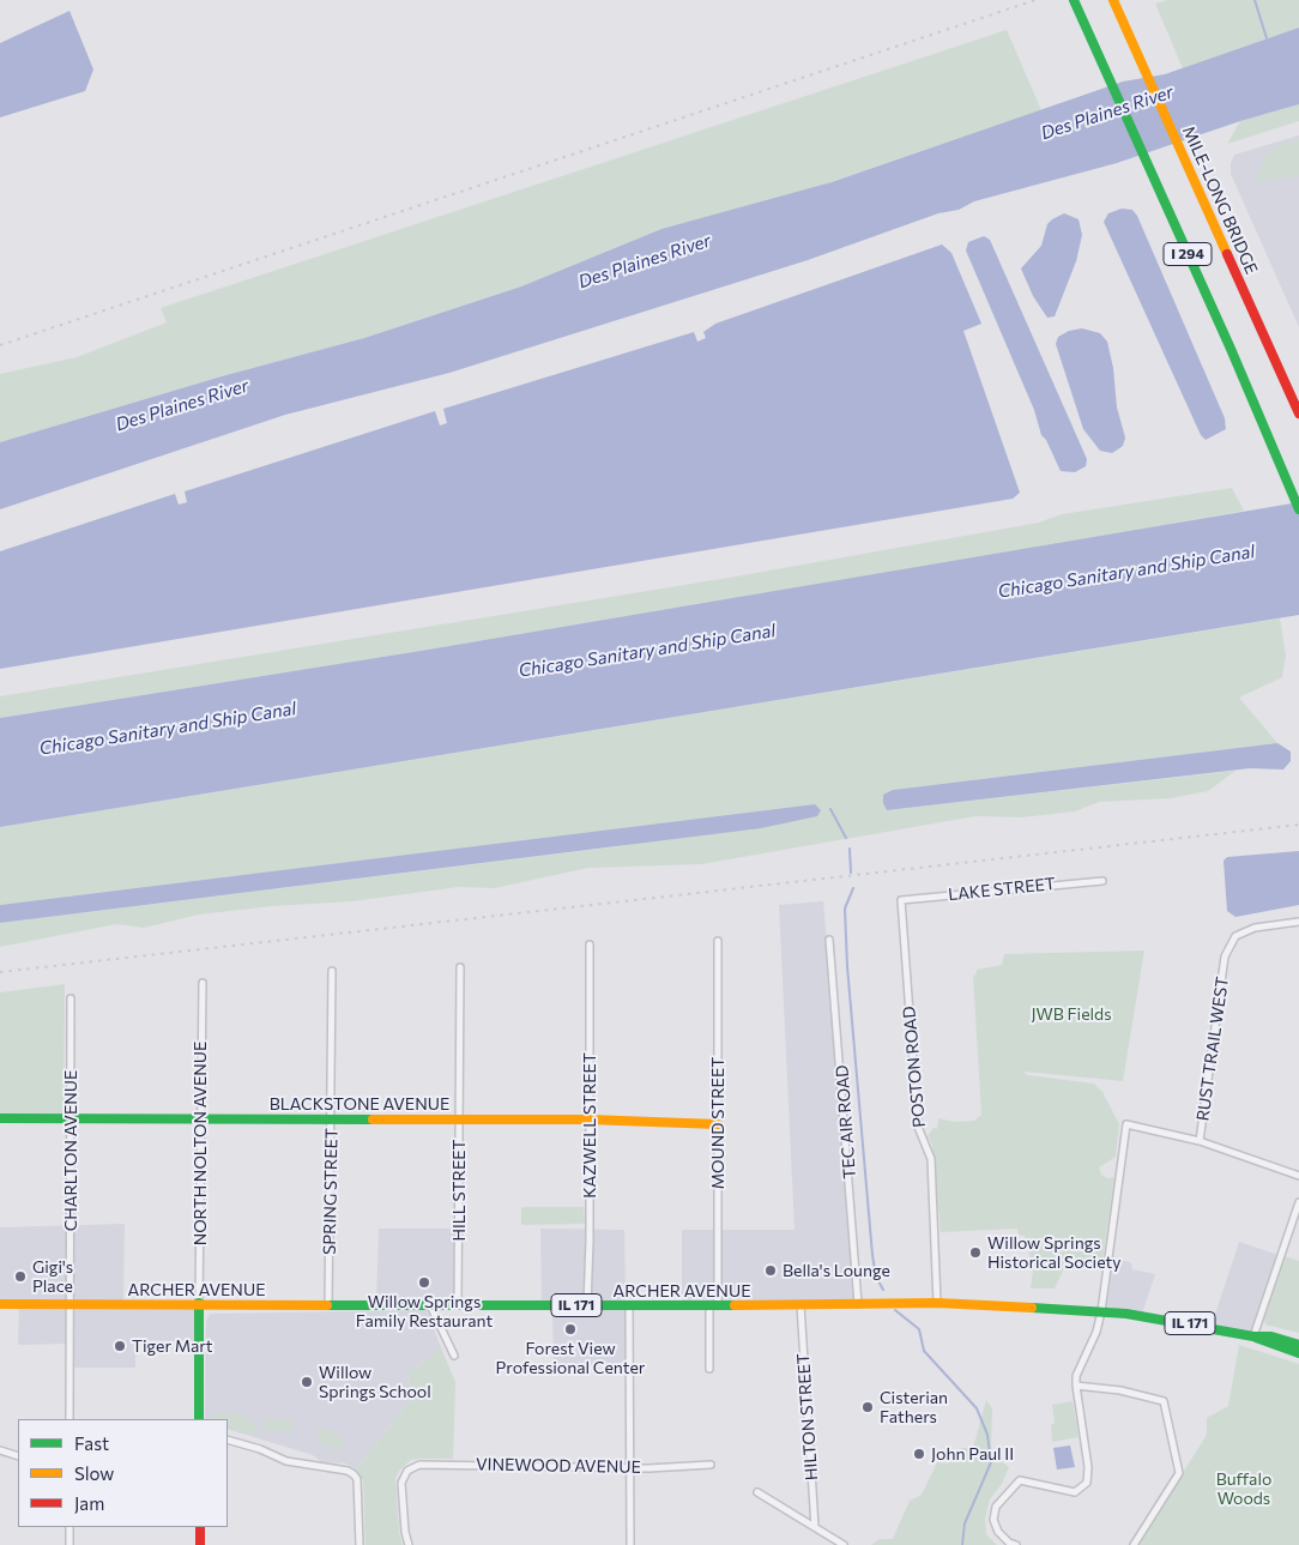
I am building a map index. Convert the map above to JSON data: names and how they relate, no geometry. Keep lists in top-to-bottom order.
{
  "streets": {
    "main road": [
      "MILE-LONG BRIDGE",
      "I 294",
      "BLACKSTONE AVENUE",
      "ARCHER AVENUE",
      "IL 171"
    ],
    "street": [
      "LAKE STREET",
      "RUST TRAIL WEST",
      "POSTON ROAD",
      "TEC AIR ROAD",
      "MOUND STREET",
      "KAZWELL STREET",
      "NORTH NOLTON AVENUE",
      "CHARLTON AVENUE",
      "HILL STREET",
      "SPRING STREET",
      "HILTON STREET",
      "VINEWOOD AVENUE"
    ]
  },
  "crossings": [
    ["LAKE STREET", "POSTON ROAD"],
    ["POSTON ROAD", "ARCHER AVENUE"],
    ["BLACKSTONE AVENUE", "MOUND STREET"],
    ["BLACKSTONE AVENUE", "KAZWELL STREET"],
    ["BLACKSTONE AVENUE", "NORTH NOLTON AVENUE"],
    ["BLACKSTONE AVENUE", "CHARLTON AVENUE"],
    ["BLACKSTONE AVENUE", "HILL STREET"],
    ["BLACKSTONE AVENUE", "SPRING STREET"],
    ["TEC AIR ROAD", "ARCHER AVENUE"],
    ["MOUND STREET", "ARCHER AVENUE"],
    ["KAZWELL STREET", "ARCHER AVENUE"],
    ["NORTH NOLTON AVENUE", "ARCHER AVENUE"],
    ["CHARLTON AVENUE", "ARCHER AVENUE"],
    ["HILL STREET", "ARCHER AVENUE"],
    ["SPRING STREET", "ARCHER AVENUE"],
    ["ARCHER AVENUE", "HILTON STREET"]
  ],
  "water": ["Des Plaines River", "Chicago Sanitary and Ship Canal"],
  "parks": ["JWB Fields", "Buffalo Woods"],
  "places": [
    "Willow Springs Historical Society",
    "Bella's Lounge",
    "Gigi's Place",
    "Willow Springs Family Restaurant",
    "Forest View Professional Center",
    "Tiger Mart",
    "Willow Springs School",
    "Cisterian Fathers",
    "John Paul II"
  ],
  "legend": ["Fast", "Slow", "Jam"]
}
